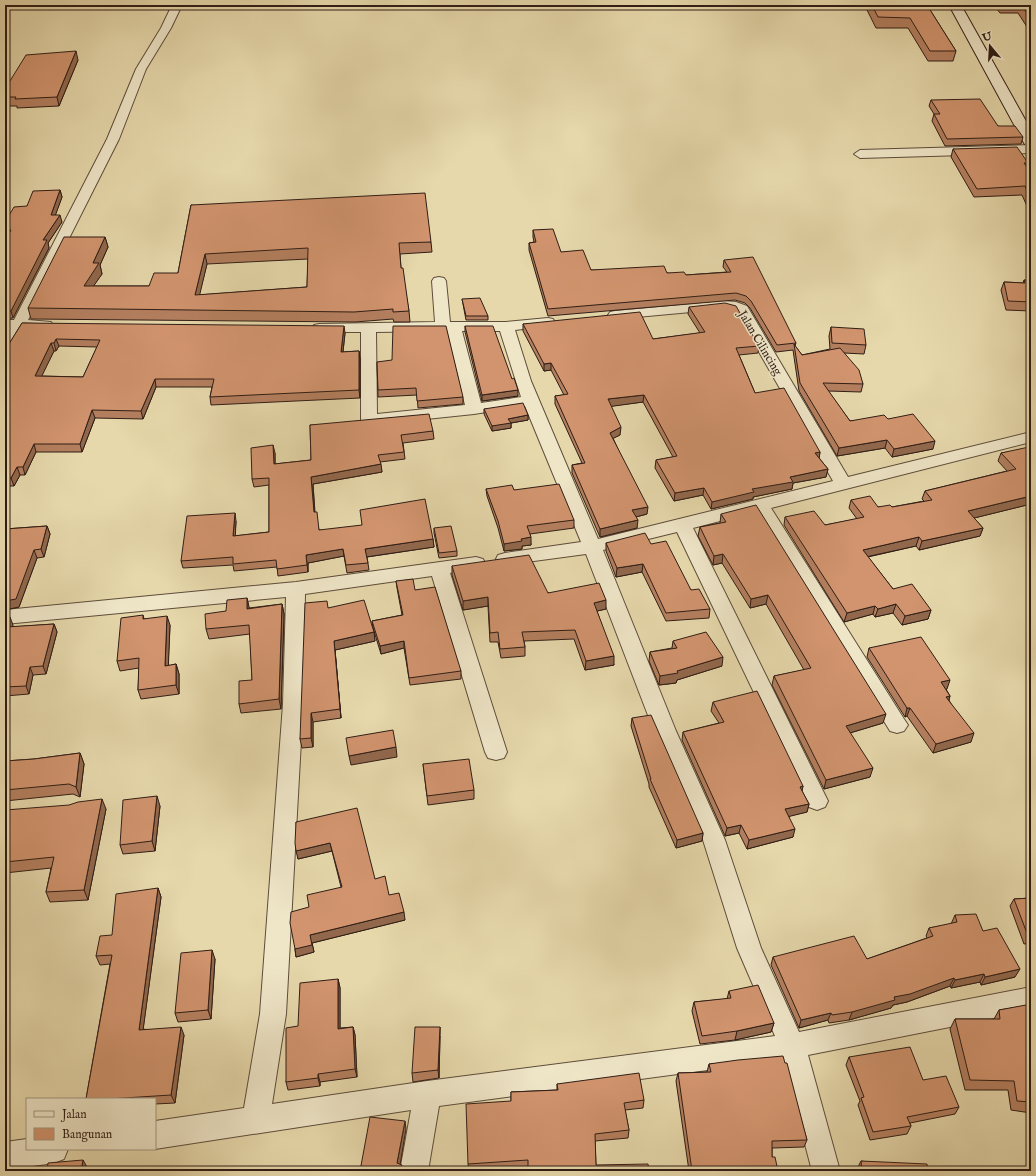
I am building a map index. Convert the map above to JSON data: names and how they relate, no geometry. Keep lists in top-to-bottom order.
{
  "streets": {
    "street": ["Jalan Cilincing"]
  },
  "legend": ["Jalan", "Bangunan"],
  "north": "top"
}
